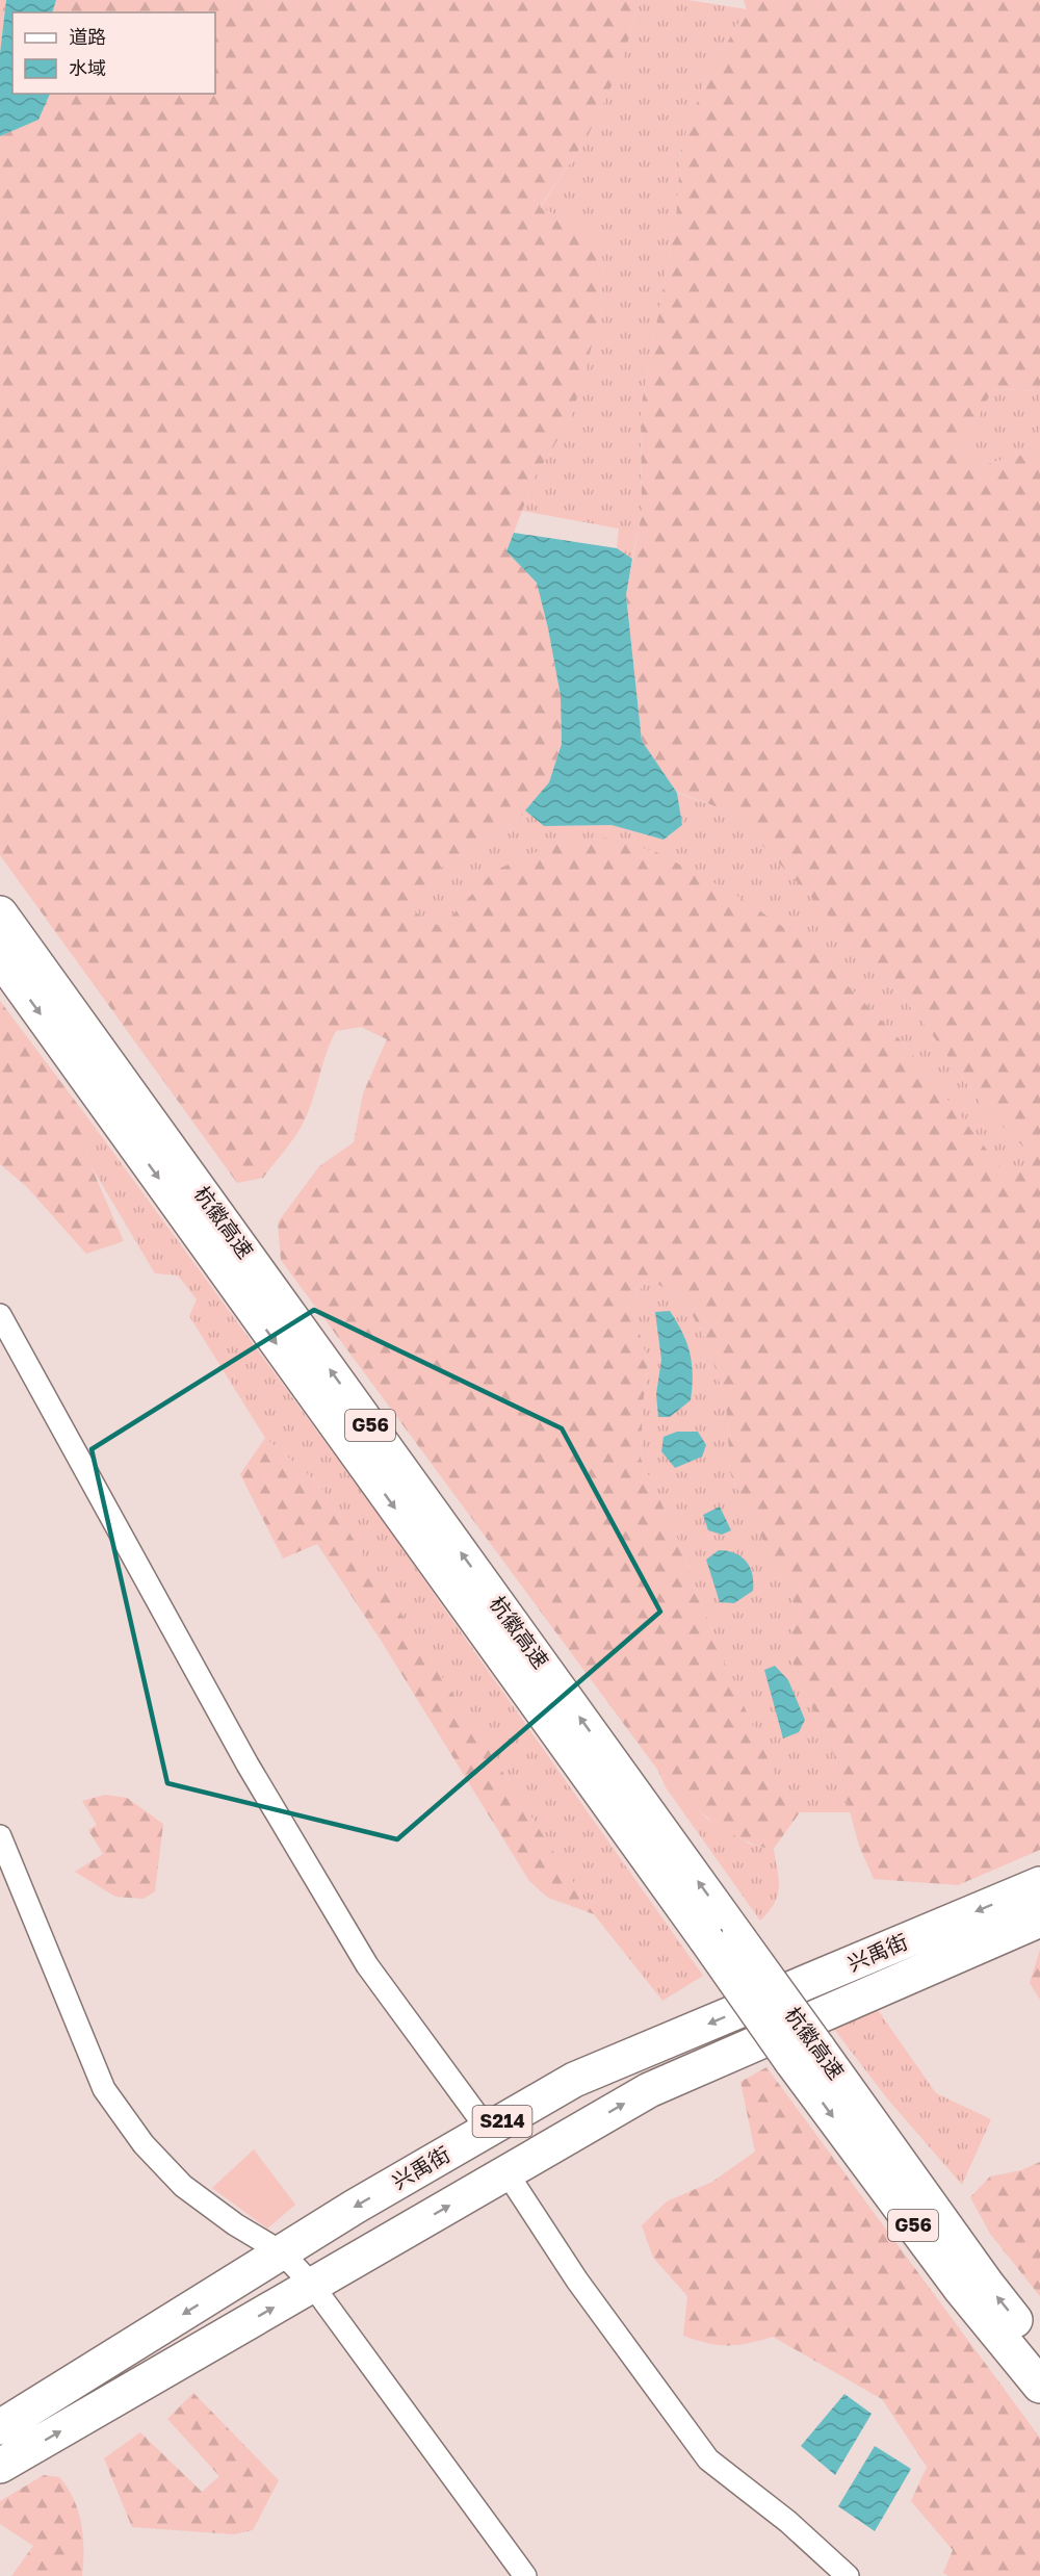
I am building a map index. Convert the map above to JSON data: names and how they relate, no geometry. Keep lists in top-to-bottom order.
{
  "streets": {
    "main road": [
      "杭徽高速",
      "G56",
      "兴禹街",
      "S214"
    ]
  },
  "legend": ["道路", "水域"]
}
